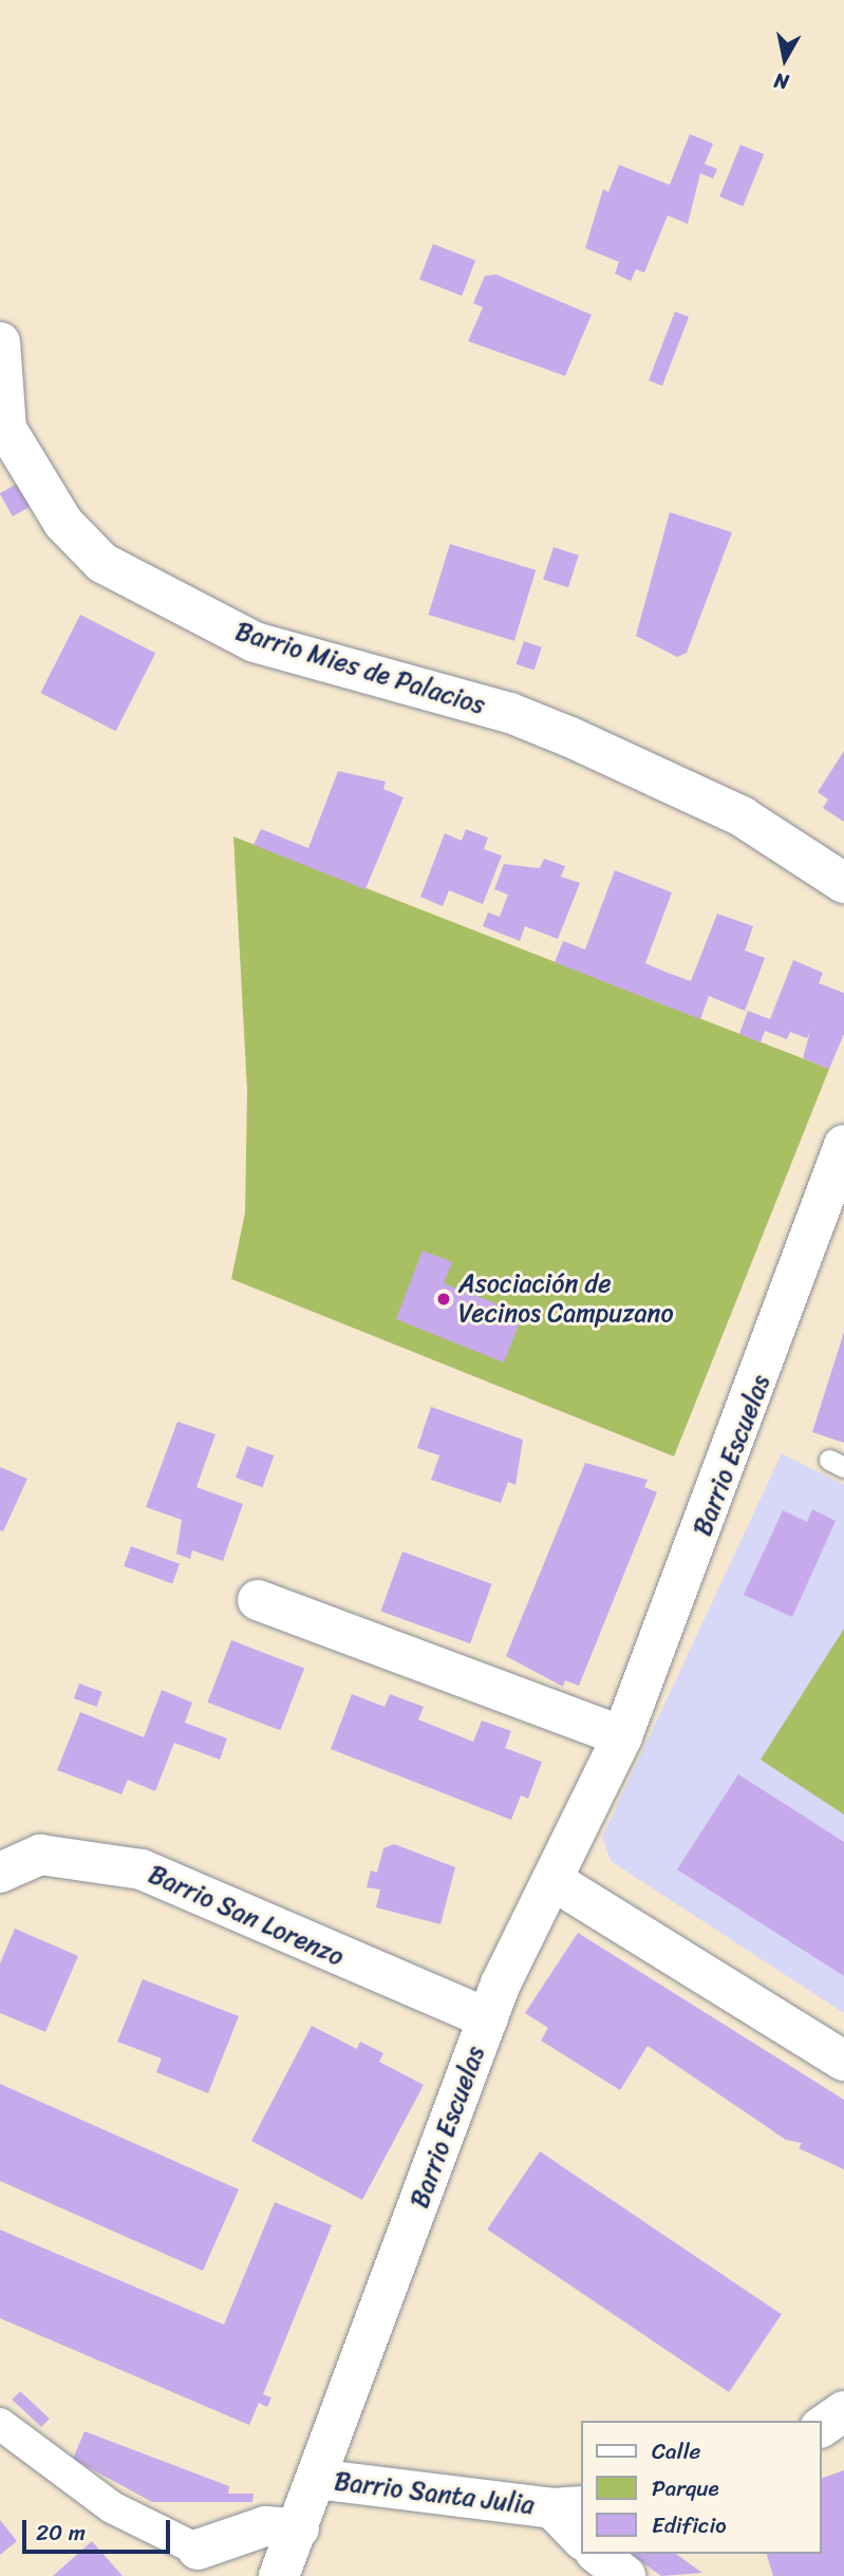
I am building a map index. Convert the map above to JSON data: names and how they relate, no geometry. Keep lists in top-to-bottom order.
{
  "streets": {
    "street": [
      "Barrio Mies de Palacios",
      "Barrio Escuelas",
      "Barrio San Lorenzo",
      "Barrio Santa Julia"
    ]
  },
  "crossings": [
    ["Barrio Escuelas", "Barrio San Lorenzo"],
    ["Barrio Escuelas", "Barrio Santa Julia"]
  ],
  "places": ["Asociación de Vecinos Campuzano"],
  "legend": ["Calle", "Parque", "Edificio"],
  "scale_bar": "20 m",
  "north": "bottom"
}
